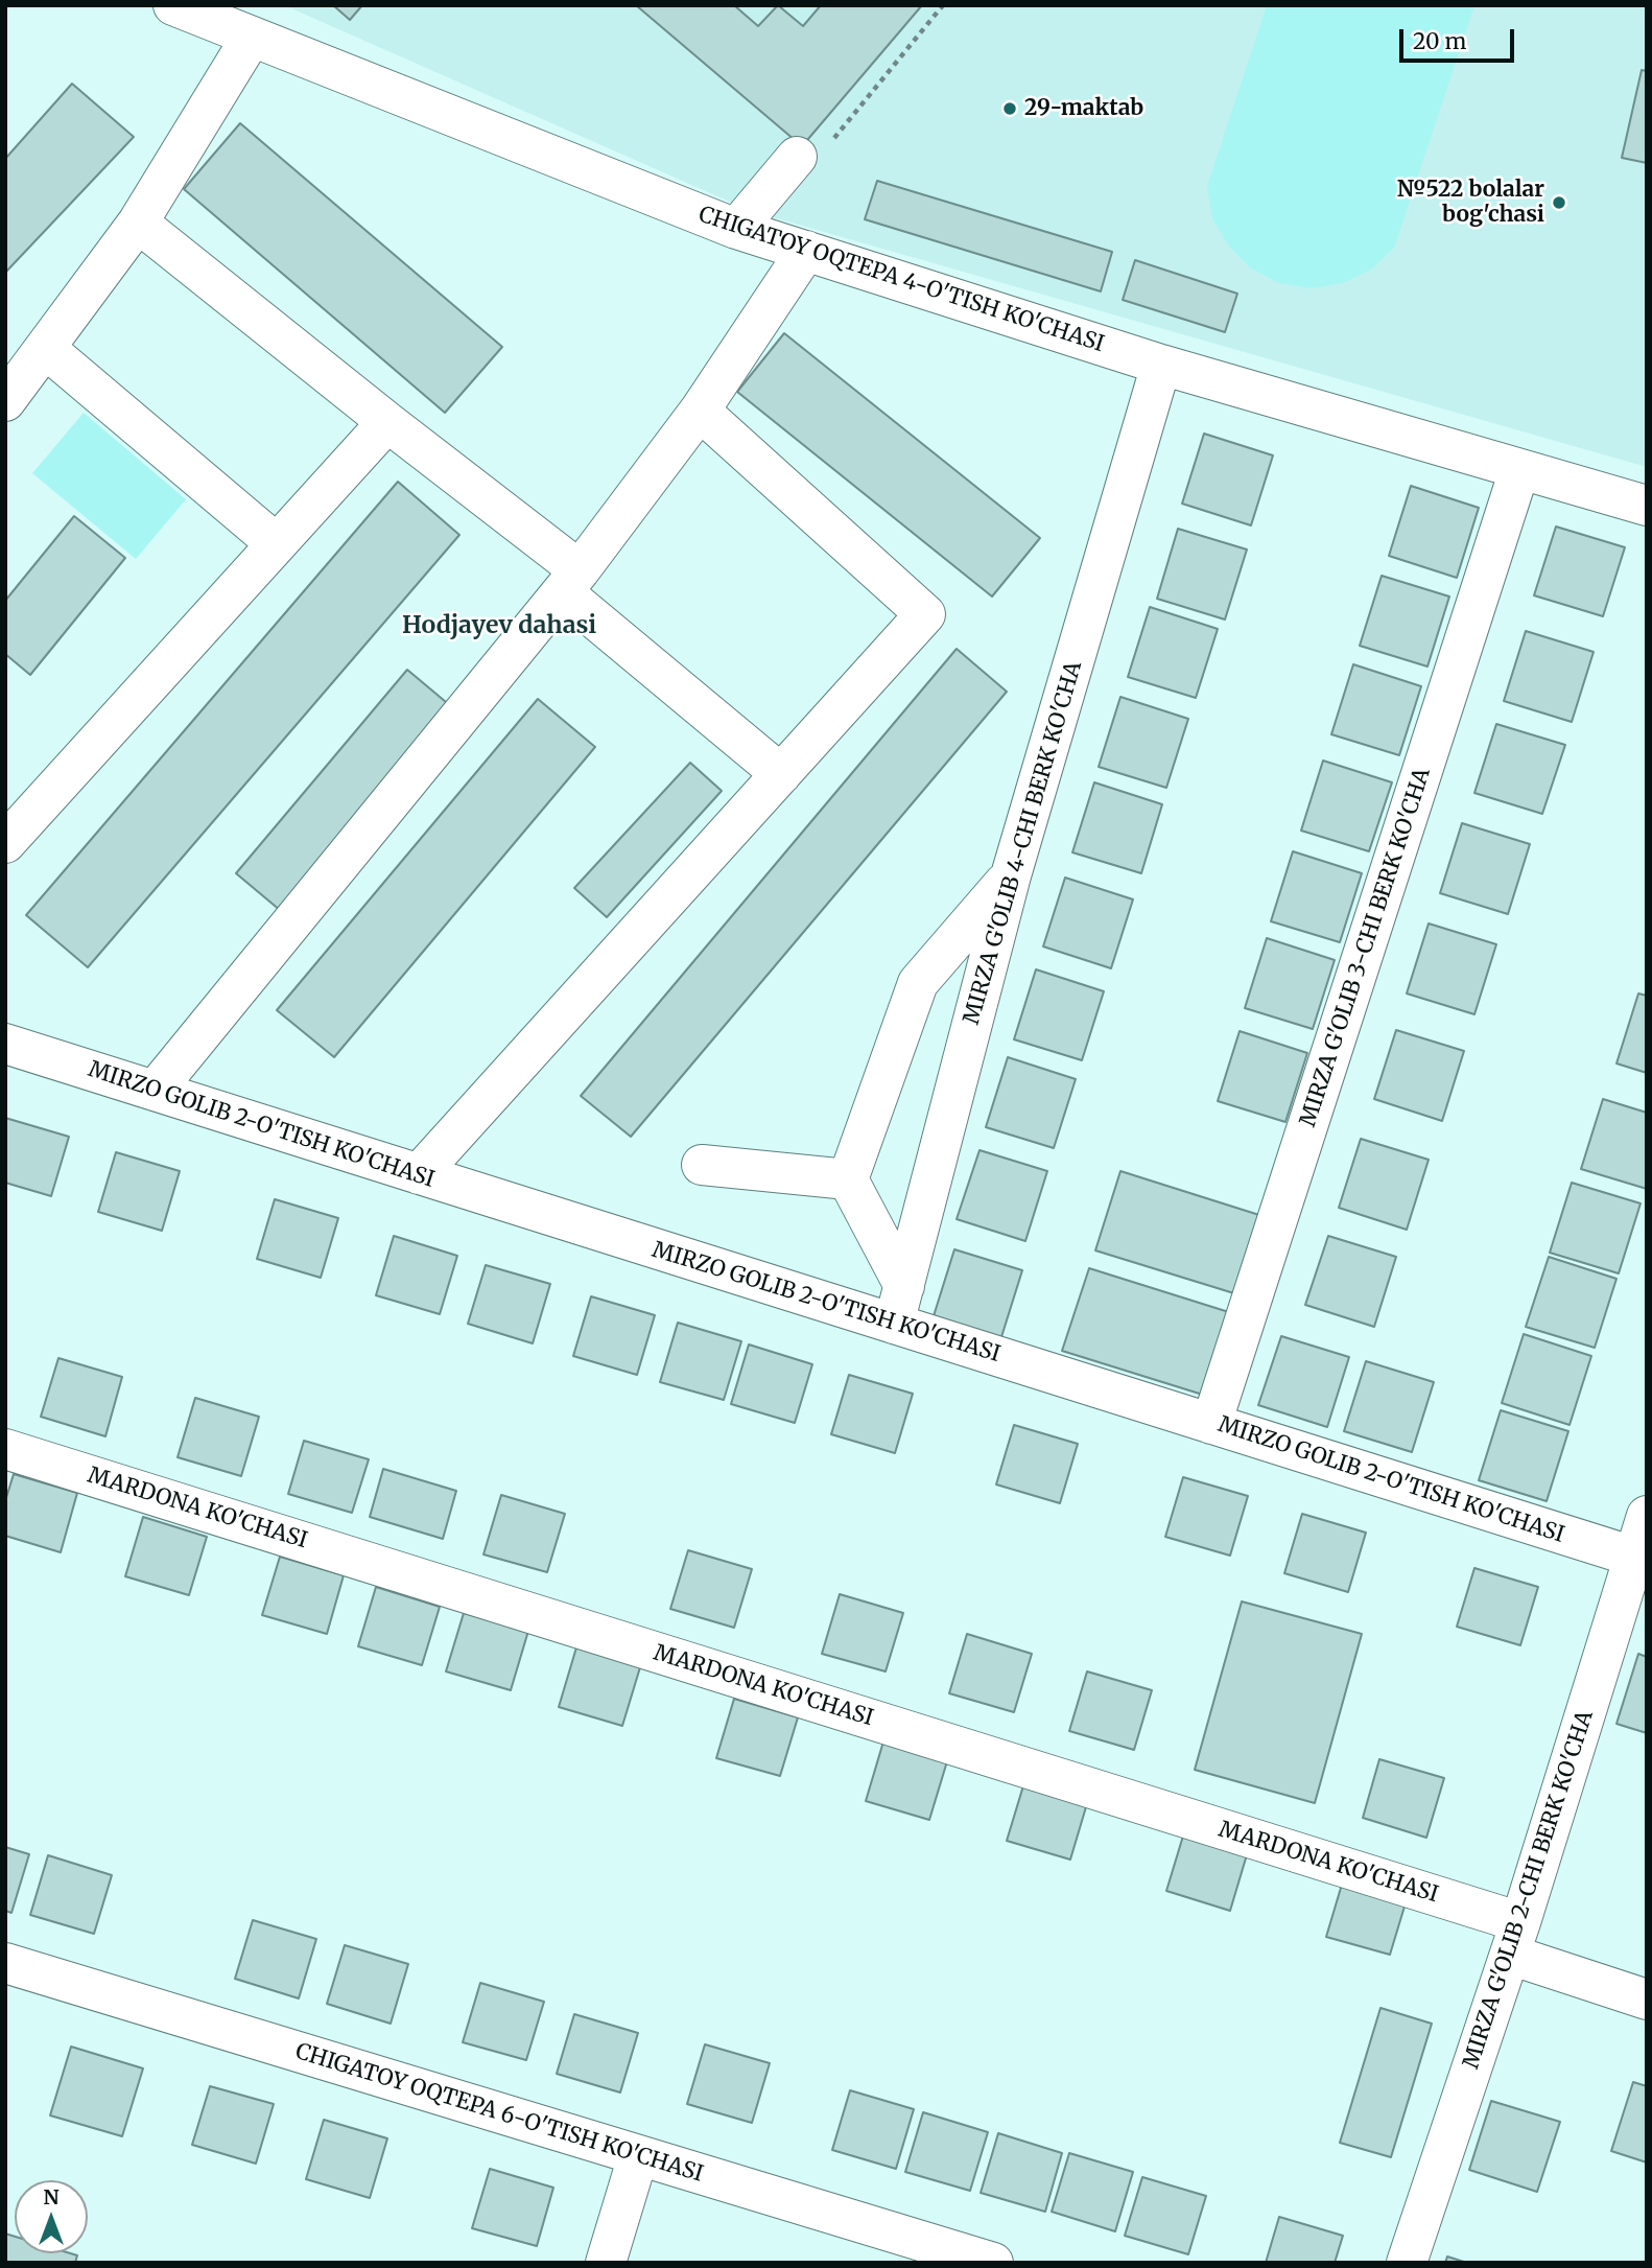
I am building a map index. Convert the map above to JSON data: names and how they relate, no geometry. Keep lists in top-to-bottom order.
{
  "streets": {
    "street": [
      "CHIGATOY OQTEPA 4-O'TISH KO'CHASI",
      "MIRZA G'OLIB 4-CHI BERK KO'CHA",
      "MIRZA G'OLIB 3-CHI BERK KO'CHA",
      "MIRZO GOLIB 2-O'TISH KO'CHASI",
      "MARDONA KO'CHASI",
      "MIRZA G'OLIB 2-CHI BERK KO'CHA",
      "CHIGATOY OQTEPA 6-O'TISH KO'CHASI"
    ]
  },
  "crossings": [
    ["CHIGATOY OQTEPA 4-O'TISH KO'CHASI", "MIRZA G'OLIB 4-CHI BERK KO'CHA"],
    ["CHIGATOY OQTEPA 4-O'TISH KO'CHASI", "MIRZA G'OLIB 3-CHI BERK KO'CHA"],
    ["MIRZA G'OLIB 4-CHI BERK KO'CHA", "MIRZO GOLIB 2-O'TISH KO'CHASI"],
    ["MIRZA G'OLIB 3-CHI BERK KO'CHA", "MIRZO GOLIB 2-O'TISH KO'CHASI"],
    ["MIRZO GOLIB 2-O'TISH KO'CHASI", "MIRZA G'OLIB 2-CHI BERK KO'CHA"],
    ["MARDONA KO'CHASI", "MIRZA G'OLIB 2-CHI BERK KO'CHA"]
  ],
  "districts": ["Hodjayev dahasi"],
  "places": ["29-maktab", "№522 bolalar bog'chasi"],
  "scale_bar": "20 m",
  "north": "top"
}
